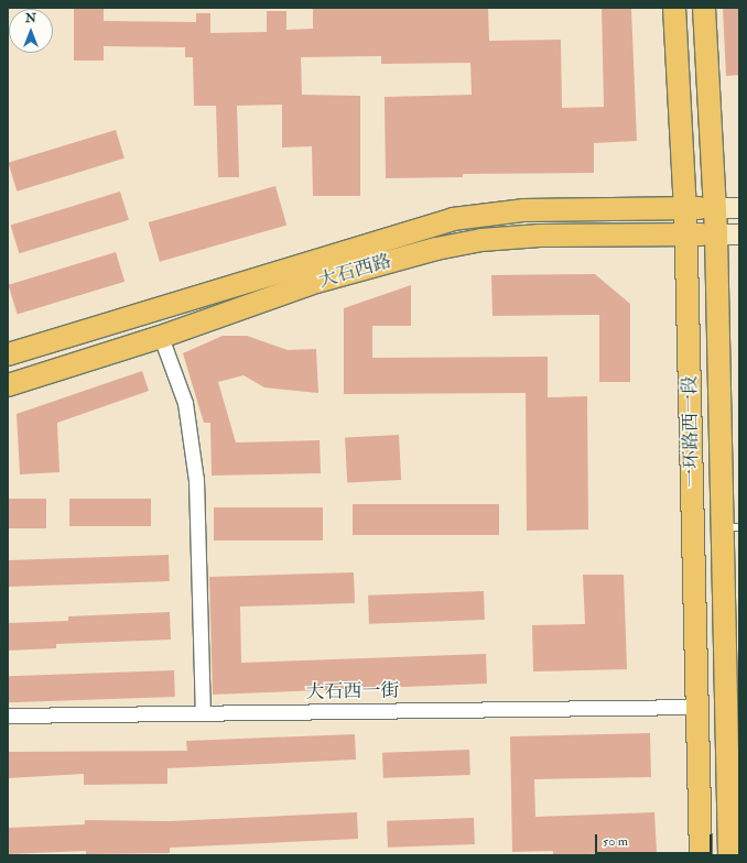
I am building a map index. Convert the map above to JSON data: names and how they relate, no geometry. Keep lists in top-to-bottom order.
{
  "streets": {
    "main road": ["大石西路", "一环路西一段"],
    "street": ["大石西一街"]
  },
  "crossings": [
    ["大石西路", "一环路西一段"],
    ["一环路西一段", "大石西一街"]
  ],
  "scale_bar": "50 m",
  "north": "top"
}
